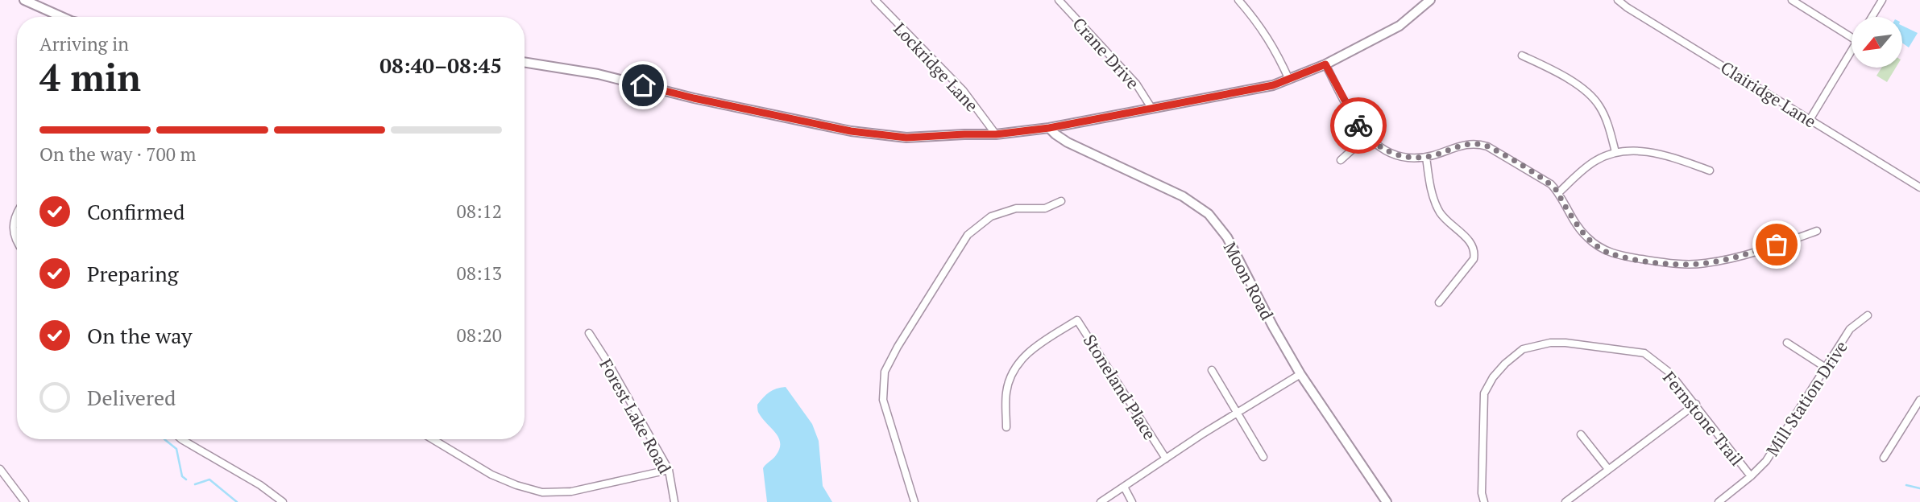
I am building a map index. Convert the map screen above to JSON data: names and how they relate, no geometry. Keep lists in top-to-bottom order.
{
  "streets": {
    "street": [
      "Crane Drive",
      "Lockridge Lane",
      "Clairidge Lane",
      "Moon Road",
      "Stoneland Place",
      "Mill Station Drive",
      "Forest Lake Road",
      "Fernstone Trail"
    ]
  },
  "crossings": [
    ["Mill Station Drive", "Fernstone Trail"]
  ],
  "north": "bottom left",
  "page": {
    "heading": ["4 min", "Arriving in", "08:40–08:45"],
    "bar": "On the way · 700 m",
    "list": [
      ["Confirmed", "08:12"],
      ["Preparing", "08:13"],
      ["On the way", "08:20"],
      "Delivered"
    ]
  }
}
